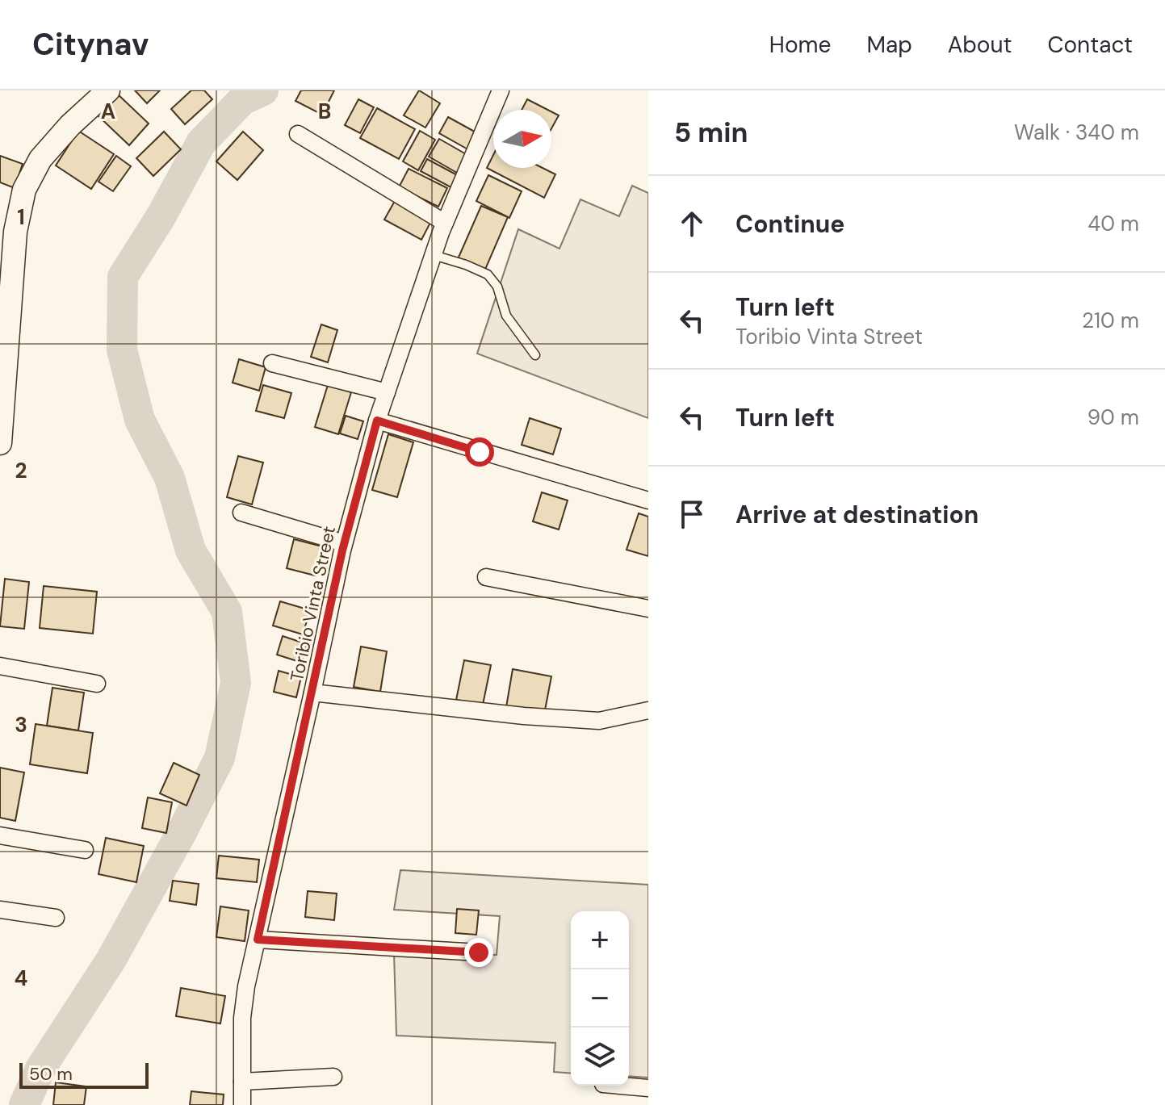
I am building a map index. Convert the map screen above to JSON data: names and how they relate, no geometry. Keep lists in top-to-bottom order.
{
  "streets": {
    "street": ["Toribio Vinta Street"]
  },
  "scale_bar": "50 m",
  "north": "right",
  "page": {
    "header": "Citynav",
    "nav": [
      "Home",
      "Map",
      "About",
      "Contact"
    ],
    "heading": ["5 min", "Walk · 340 m"],
    "list": [
      ["Continue", "40 m"],
      ["Turn left", "Toribio Vinta Street", "210 m"],
      ["Turn left", "90 m"],
      "Arrive at destination"
    ],
    "map_buttons": ["+", "−"],
    "scale": "50 m"
  },
  "grid": {
    "columns": ["A", "B"],
    "rows": [
      "1",
      "2",
      "3",
      "4"
    ]
  }
}
